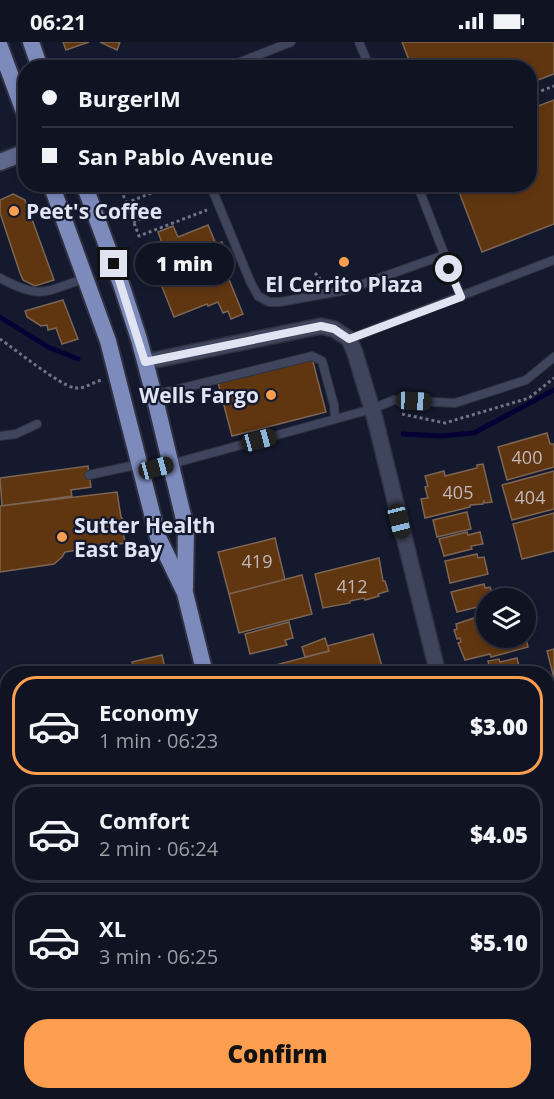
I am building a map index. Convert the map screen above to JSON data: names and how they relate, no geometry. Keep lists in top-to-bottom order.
{
  "places": [
    "Peet's Coffee",
    "El Cerrito Plaza",
    "Wells Fargo",
    "Sutter Health East Bay"
  ],
  "house_numbers": [
    "400",
    "405",
    "404",
    "419",
    "412"
  ],
  "page": {
    "status": "06:21",
    "banner": ["BurgerIM", "San Pablo Avenue"],
    "bubble": "1 min",
    "list": [
      {
        "name": "Economy",
        "note": "1 min · 06:23",
        "value": "$3.00"
      },
      {
        "name": "Comfort",
        "note": "2 min · 06:24",
        "value": "$4.05"
      },
      {
        "name": "XL",
        "note": "3 min · 06:25",
        "value": "$5.10"
      }
    ],
    "buttons": "Confirm"
  }
}
